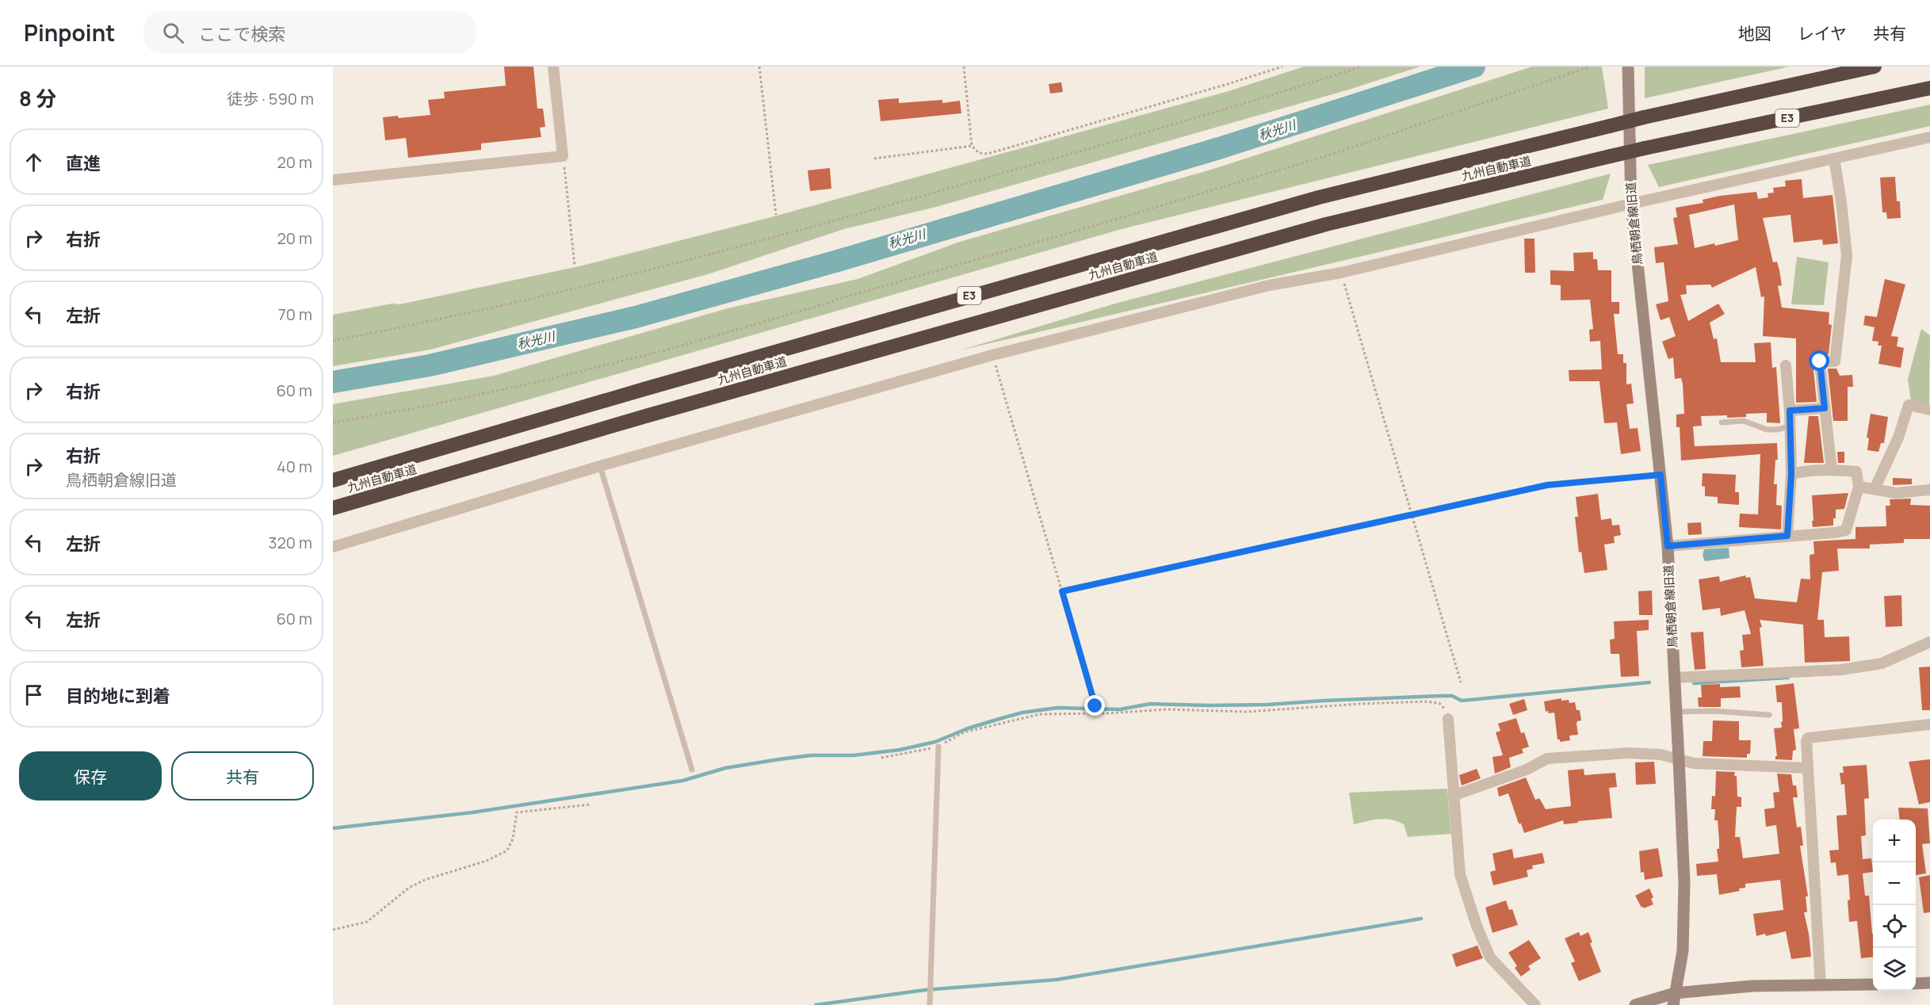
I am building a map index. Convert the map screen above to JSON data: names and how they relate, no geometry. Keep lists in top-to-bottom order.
{
  "streets": {
    "highway": ["E3", "九州自動車道"],
    "street": ["鳥栖朝倉線旧道"]
  },
  "water": ["秋光川"],
  "page": {
    "header": "Pinpoint",
    "search": "ここで検索",
    "nav": ["地図", "レイヤ", "共有"],
    "heading": ["8 分", "徒歩 · 590 m"],
    "list": [
      ["直進", "20 m"],
      ["右折", "20 m"],
      ["左折", "70 m"],
      ["右折", "60 m"],
      ["右折", "鳥栖朝倉線旧道", "40 m"],
      ["左折", "320 m"],
      ["左折", "60 m"],
      "目的地に到着"
    ],
    "buttons": ["保存", "共有"],
    "map_buttons": ["+", "−"]
  }
}
